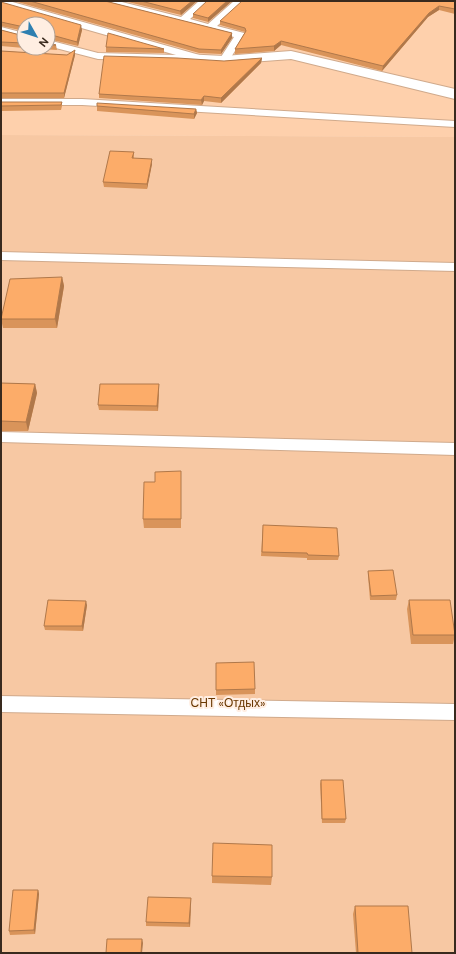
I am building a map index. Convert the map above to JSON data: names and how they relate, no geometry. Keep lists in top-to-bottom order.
{
  "parks": ["СНТ «Отдых»"],
  "north": "bottom right"
}
